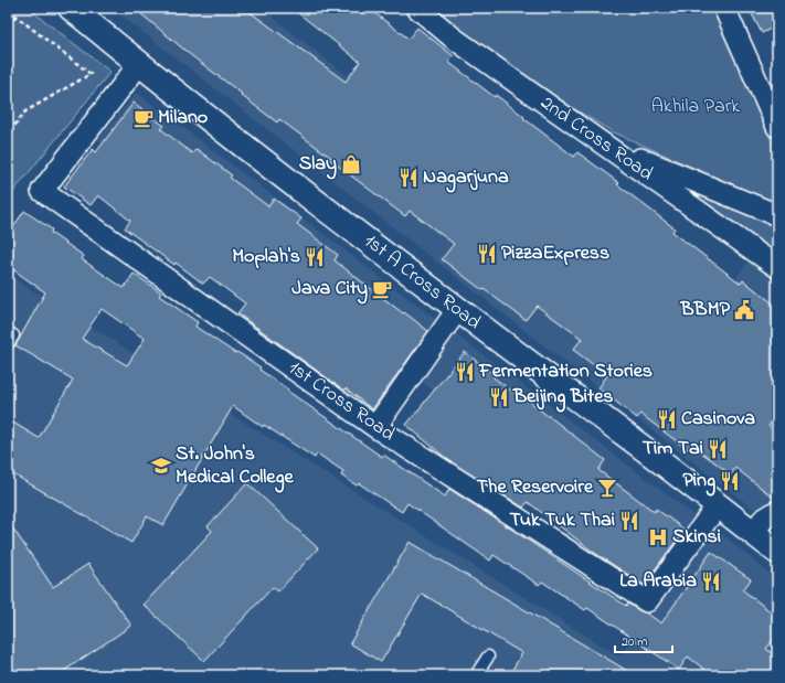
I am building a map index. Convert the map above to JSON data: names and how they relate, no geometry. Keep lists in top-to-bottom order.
{
  "streets": {
    "street": ["2nd Cross Road", "1st A Cross Road", "1st Cross Road"]
  },
  "crossings": [
    ["1st A Cross Road", "1st Cross Road"]
  ],
  "parks": ["Akhila Park"],
  "places": {
    "cafe": ["Milano", "Java City"],
    "shop": ["Slay"],
    "restaurant": [
      "Nagarjuna",
      "PizzaExpress",
      "Moplah's",
      "Fermentation Stories",
      "Beijing Bites",
      "Casinova",
      "Tim Tai",
      "Ping",
      "Tuk Tuk Thai",
      "La Arabia"
    ],
    "public building": ["BBMP"],
    "school or university": ["St. John's Medical College"],
    "bar": ["The Reservoire"],
    "hospital": ["Skinsi"]
  },
  "scale_bar": "20 m"
}
